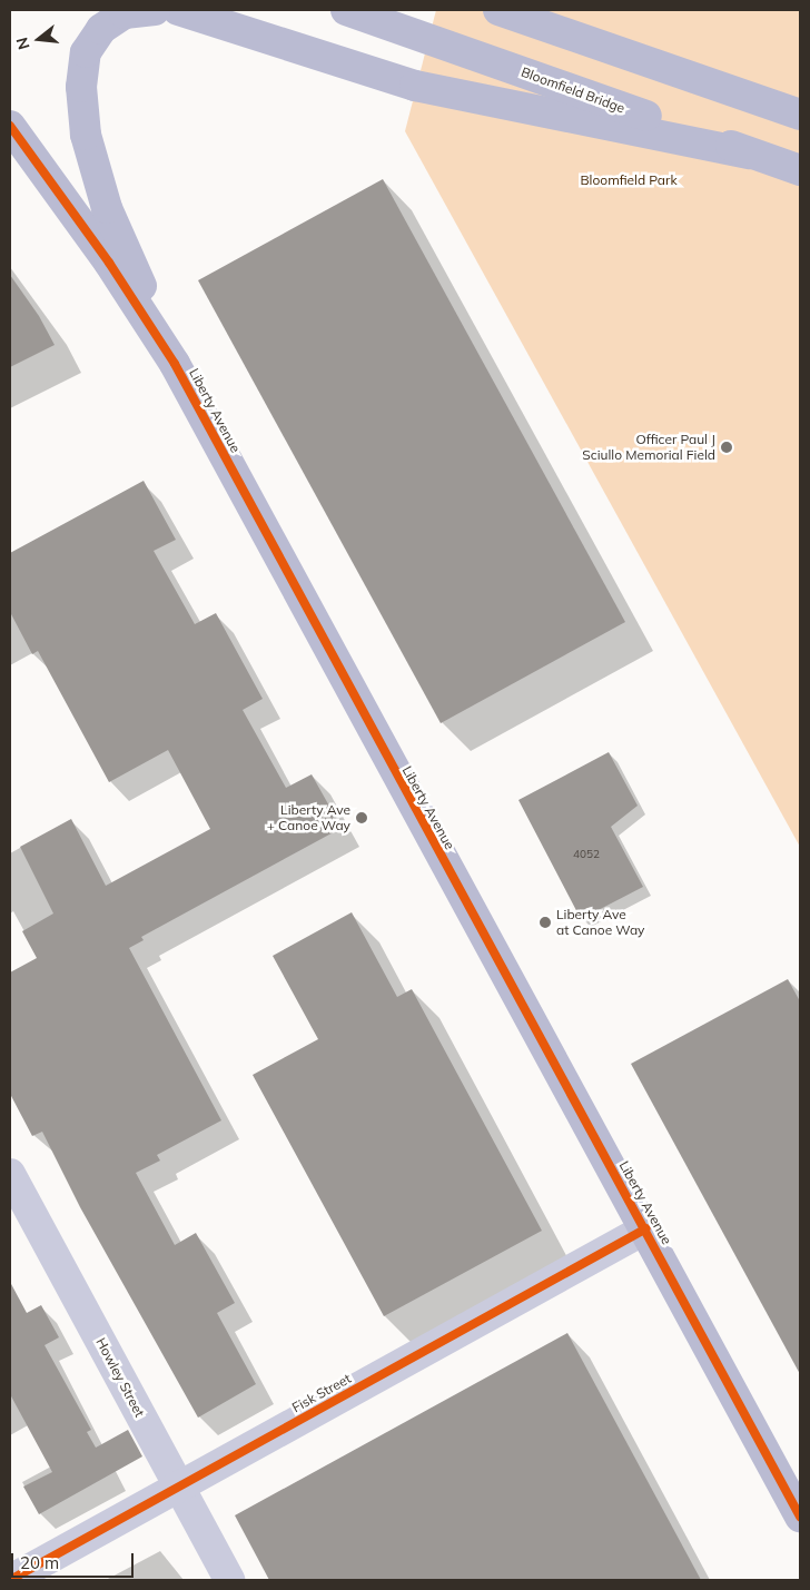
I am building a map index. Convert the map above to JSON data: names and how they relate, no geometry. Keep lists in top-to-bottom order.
{
  "streets": {
    "main road": ["Bloomfield Bridge", "Liberty Avenue"],
    "street": ["Howley Street", "Fisk Street"]
  },
  "crossings": [
    ["Liberty Avenue", "Fisk Street"],
    ["Howley Street", "Fisk Street"]
  ],
  "parks": ["Bloomfield Park"],
  "places": ["Officer Paul J Sciullo Memorial Field", "Liberty Ave + Canoe Way", "Liberty Ave at Canoe Way"],
  "house_numbers": ["4052"],
  "scale_bar": "20 m",
  "north": "left"
}
